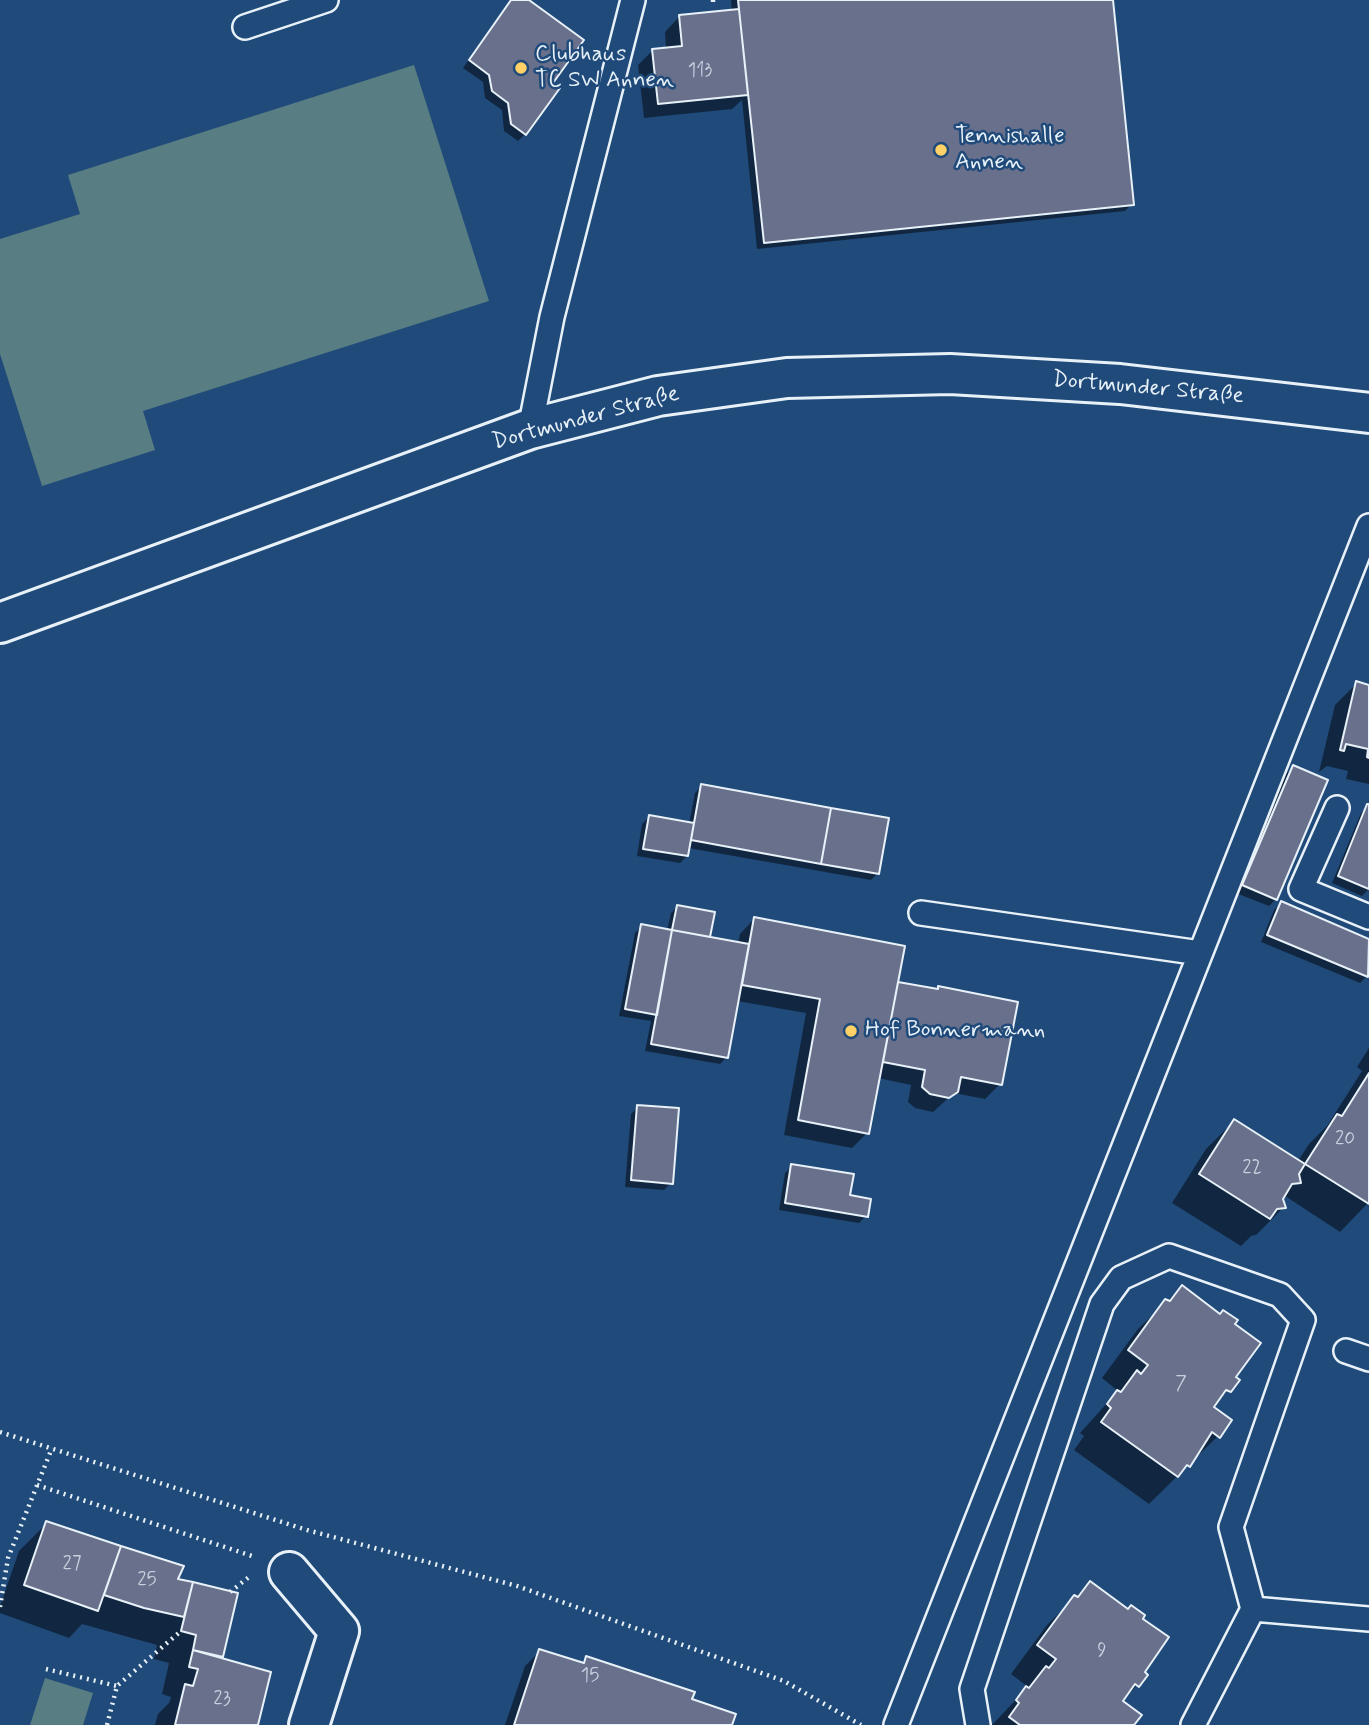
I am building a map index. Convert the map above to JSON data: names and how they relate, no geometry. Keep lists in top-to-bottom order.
{
  "streets": {
    "main road": ["Dortmunder Straße"]
  },
  "places": ["Clubhaus TC SW Annen", "Tennishalle Annen", "Hof Bonnermann"],
  "house_numbers": [
    "113",
    "20",
    "22",
    "7",
    "27",
    "25",
    "9",
    "15",
    "23"
  ]
}
